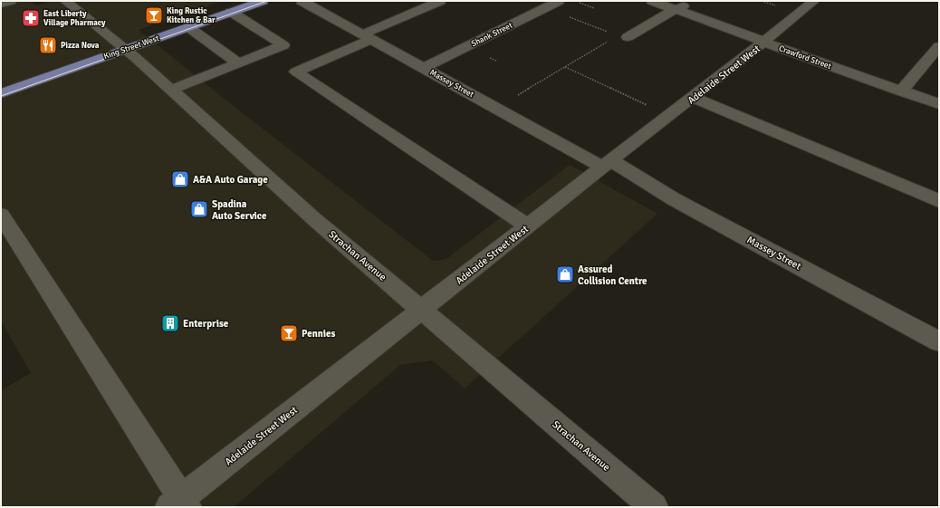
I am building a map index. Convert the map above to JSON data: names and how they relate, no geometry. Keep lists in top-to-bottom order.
{
  "streets": {
    "main road": ["King Street West"],
    "street": [
      "Shank Street",
      "Crawford Street",
      "Adelaide Street West",
      "Massey Street",
      "Strachan Avenue"
    ]
  },
  "crossings": [
    ["Shank Street", "Massey Street"],
    ["King Street West", "Strachan Avenue"],
    ["Crawford Street", "Adelaide Street West"],
    ["Adelaide Street West", "Massey Street"],
    ["Adelaide Street West", "Strachan Avenue"]
  ],
  "places": {
    "bar": ["King Rustic Kitchen & Bar", "Pennies"],
    "pharmacy": ["East Liberty Village Pharmacy"],
    "restaurant": ["Pizza Nova"],
    "shop": ["A&A Auto Garage", "Spadina Auto Service", "Assured Collision Centre"],
    "building": ["Enterprise"]
  }
}
